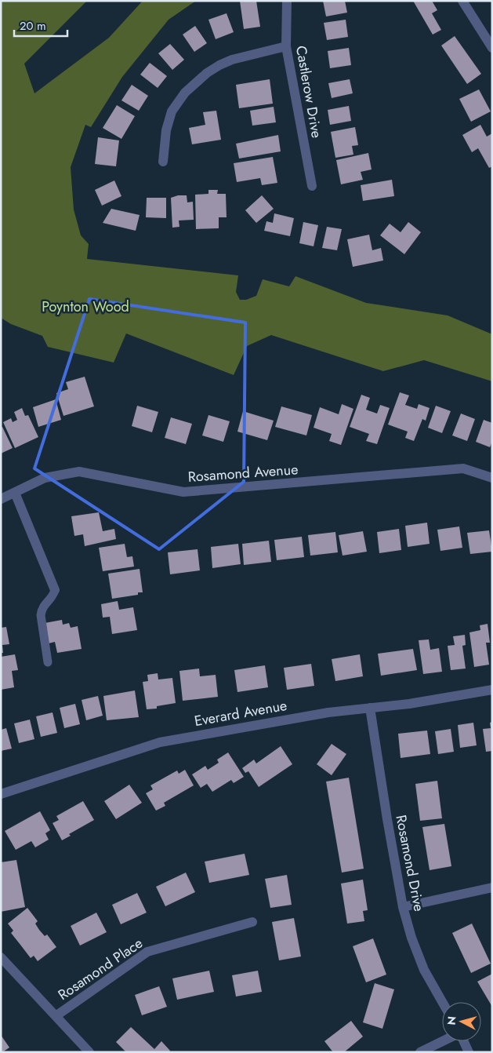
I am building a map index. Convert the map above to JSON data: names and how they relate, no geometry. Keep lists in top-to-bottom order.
{
  "streets": {
    "street": [
      "Castlerow Drive",
      "Rosamond Avenue",
      "Everard Avenue",
      "Rosamond Drive",
      "Rosamond Place"
    ]
  },
  "crossings": [
    ["Everard Avenue", "Rosamond Drive"]
  ],
  "parks": ["Poynton Wood"],
  "scale_bar": "20 m",
  "north": "left"
}
